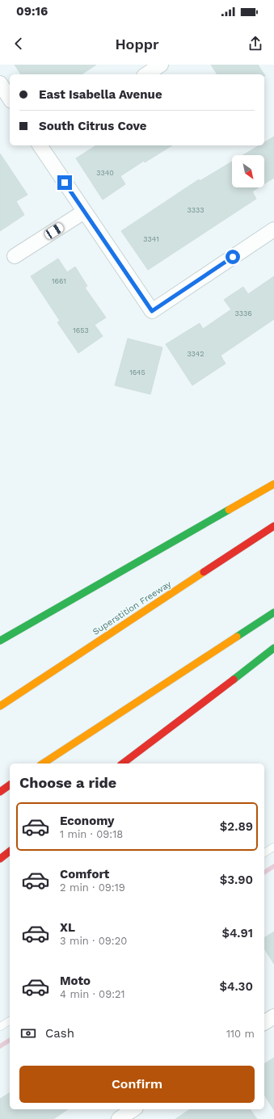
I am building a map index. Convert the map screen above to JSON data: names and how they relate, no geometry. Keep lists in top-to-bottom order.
{
  "streets": {
    "highway": ["Superstition Freeway"]
  },
  "house_numbers": [
    "3340",
    "3333",
    "3341",
    "1661",
    "3336",
    "1653",
    "3342",
    "1645"
  ],
  "north": "bottom right",
  "page": {
    "status": "09:16",
    "header": "Hoppr",
    "banner": ["East Isabella Avenue", "South Citrus Cove"],
    "heading": "Choose a ride",
    "list": [
      {
        "name": "Economy",
        "note": "1 min · 09:18",
        "value": "$2.89"
      },
      {
        "name": "Comfort",
        "note": "2 min · 09:19",
        "value": "$3.90"
      },
      {
        "name": "XL",
        "note": "3 min · 09:20",
        "value": "$4.91"
      },
      {
        "name": "Moto",
        "note": "4 min · 09:21",
        "value": "$4.30"
      }
    ],
    "pay": ["Cash", "110 m"],
    "buttons": "Confirm"
  }
}
